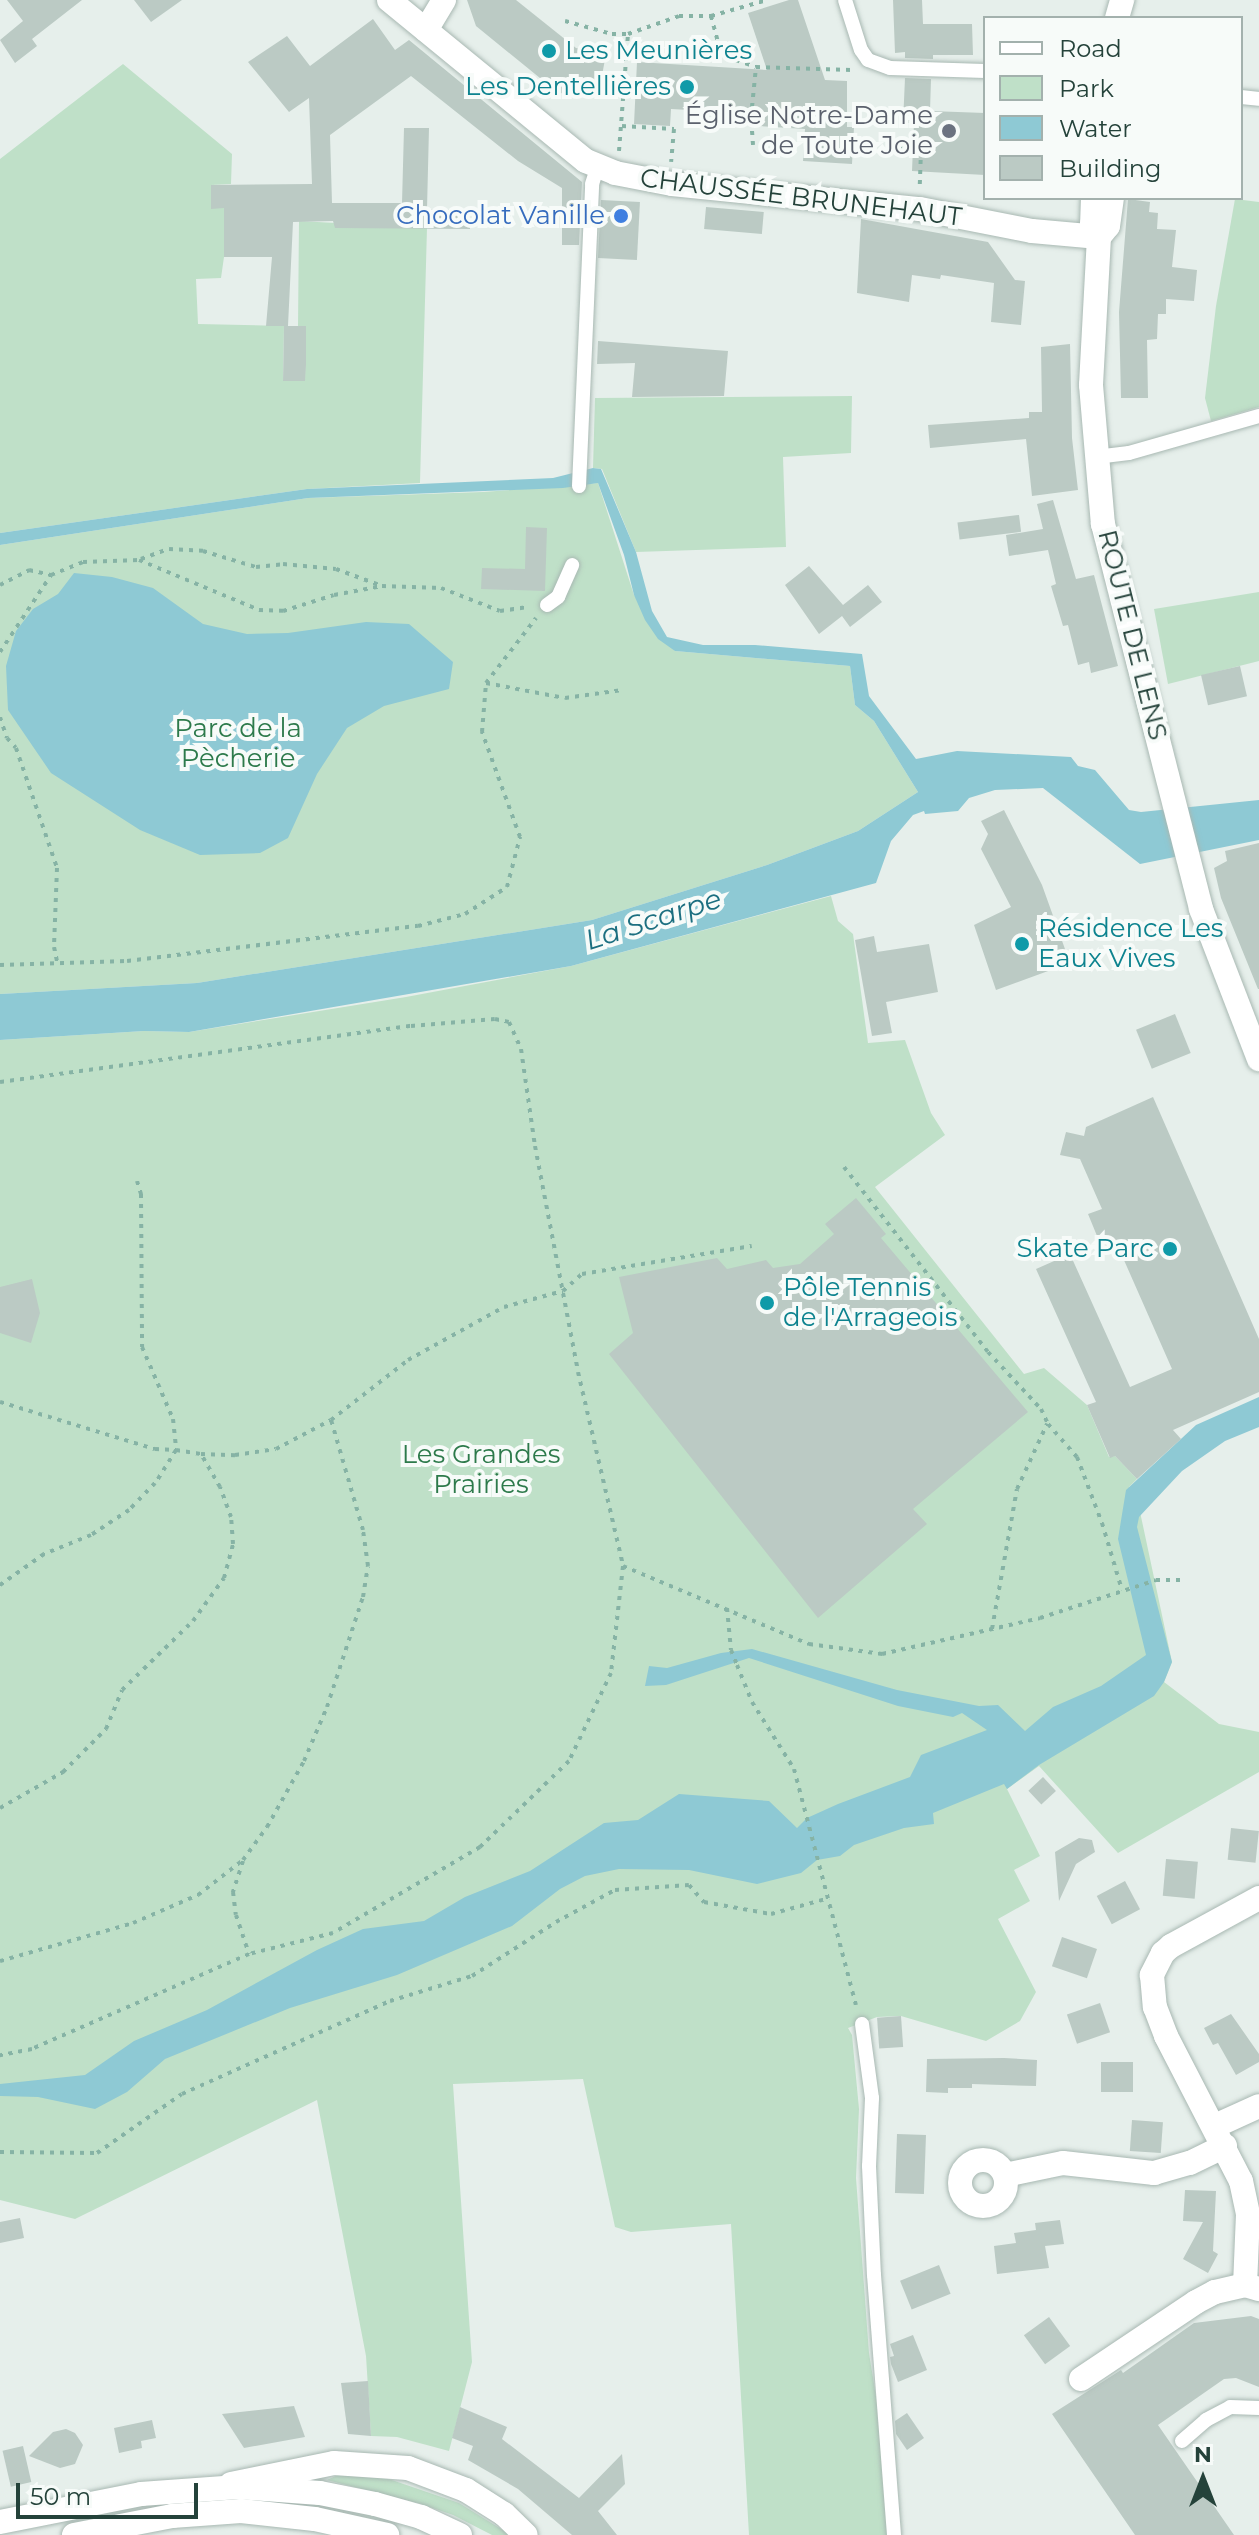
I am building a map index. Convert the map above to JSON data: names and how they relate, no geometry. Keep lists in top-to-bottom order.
{
  "streets": {
    "main road": ["CHAUSSÉE BRUNEHAUT", "ROUTE DE LENS"]
  },
  "crossings": [
    ["CHAUSSÉE BRUNEHAUT", "ROUTE DE LENS"]
  ],
  "water": ["La Scarpe"],
  "parks": ["Parc de la Pècherie", "Les Grandes Prairies"],
  "places": [
    "Les Meunières",
    "Les Dentellières",
    "Église Notre-Dame de Toute Joie",
    "Chocolat Vanille",
    "Résidence Les Eaux Vives",
    "Skate Parc",
    "Pôle Tennis de l'Arrageois"
  ],
  "legend": [
    "Road",
    "Park",
    "Water",
    "Building"
  ],
  "scale_bar": "50 m",
  "north": "top"
}
